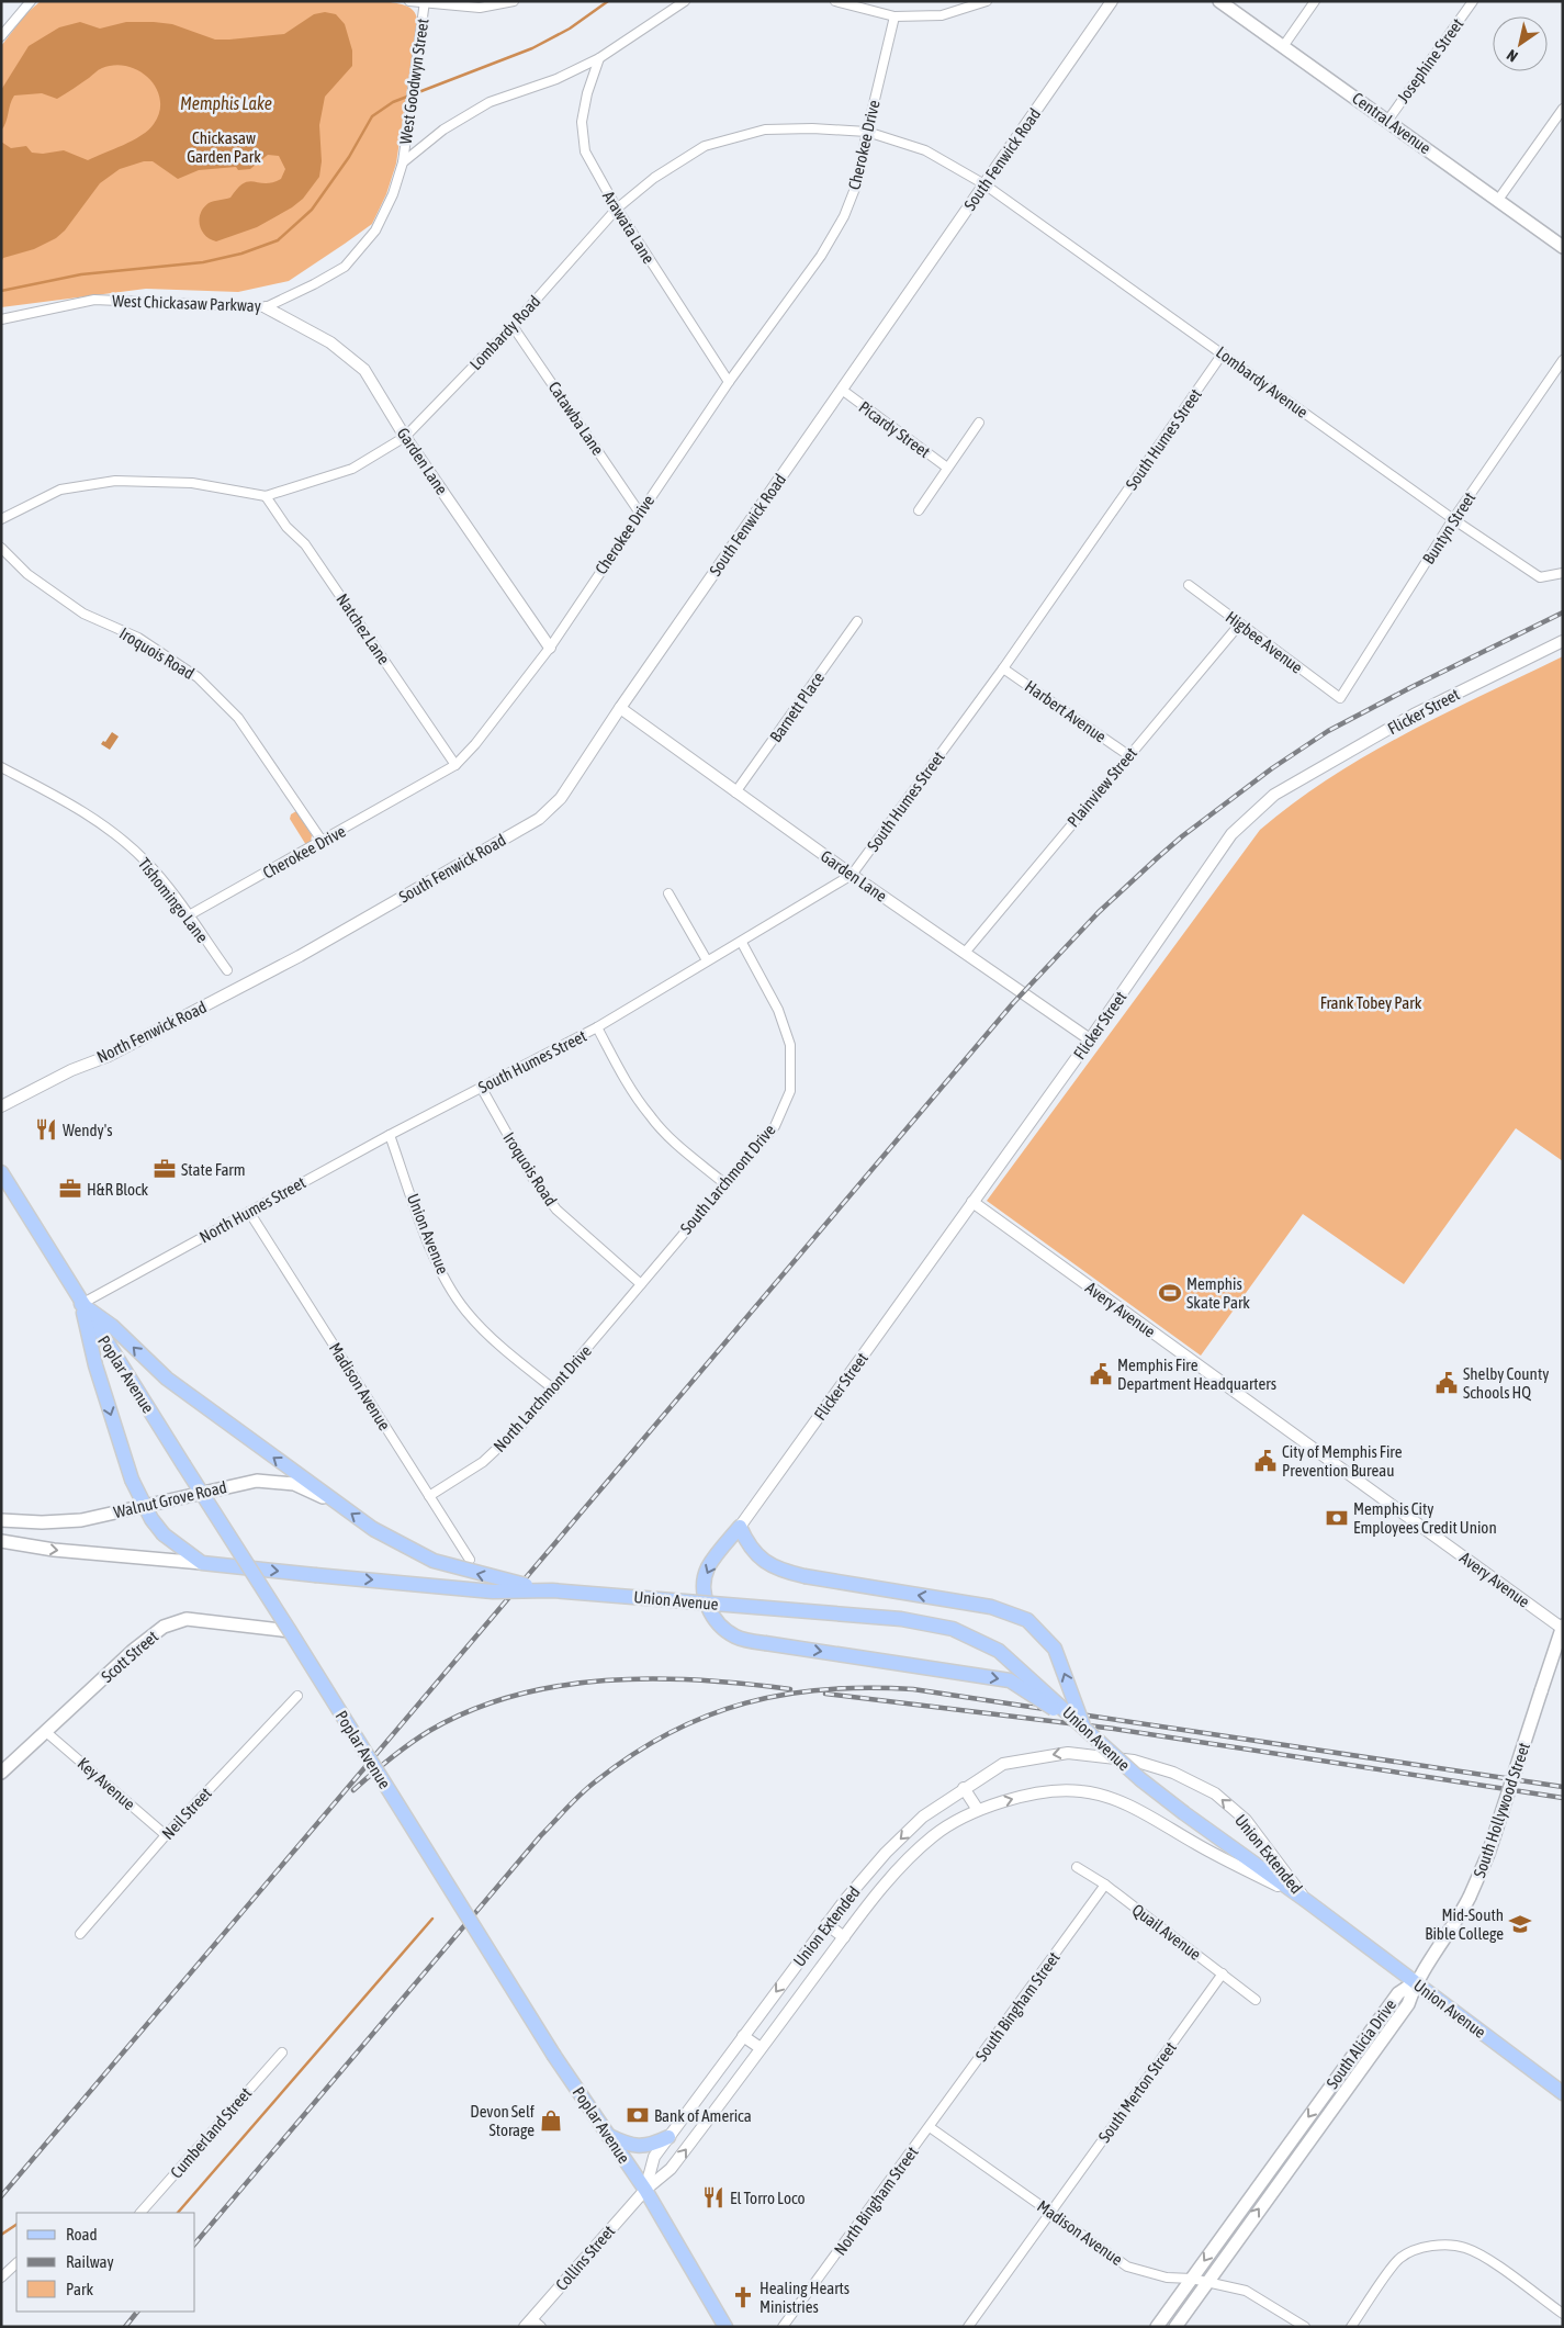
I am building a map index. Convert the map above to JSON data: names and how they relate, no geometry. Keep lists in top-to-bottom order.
{
  "streets": {
    "main road": [
      "Central Avenue",
      "Union Avenue",
      "Poplar Avenue",
      "Walnut Grove Road",
      "Scott Street",
      "South Hollywood Street",
      "South Alicia Drive"
    ],
    "street": [
      "Josephine Street",
      "West Goodwyn Street",
      "Cherokee Drive",
      "South Fenwick Road",
      "Arawata Lane",
      "West Chickasaw Parkway",
      "Lombardy Road",
      "Lombardy Avenue",
      "Catawba Lane",
      "Picardy Street",
      "South Humes Street",
      "Garden Lane",
      "Buntyn Street",
      "Natchez Lane",
      "Higbee Avenue",
      "Iroquois Road",
      "Barnett Place",
      "Harbert Avenue",
      "Flicker Street",
      "Plainview Street",
      "Tishomingo Lane",
      "North Fenwick Road",
      "South Larchmont Drive",
      "North Humes Street",
      "Avery Avenue",
      "Madison Avenue",
      "North Larchmont Drive",
      "Key Avenue",
      "Neil Street",
      "Union Extended",
      "Quail Avenue",
      "South Bingham Street",
      "South Merton Street",
      "Cumberland Street",
      "North Bingham Street",
      "Collins Street"
    ]
  },
  "crossings": [
    ["Josephine Street", "Central Avenue"],
    ["West Goodwyn Street", "West Chickasaw Parkway"],
    ["Cherokee Drive", "Arawata Lane"],
    ["Cherokee Drive", "Lombardy Road"],
    ["Cherokee Drive", "Catawba Lane"],
    ["Cherokee Drive", "Garden Lane"],
    ["Cherokee Drive", "Natchez Lane"],
    ["Cherokee Drive", "Iroquois Road"],
    ["Cherokee Drive", "Tishomingo Lane"],
    ["South Fenwick Road", "Lombardy Road"],
    ["South Fenwick Road", "Lombardy Avenue"],
    ["South Fenwick Road", "Picardy Street"],
    ["South Fenwick Road", "Garden Lane"],
    ["South Fenwick Road", "North Fenwick Road"],
    ["Arawata Lane", "Lombardy Road"],
    ["West Chickasaw Parkway", "Garden Lane"],
    ["Lombardy Road", "Lombardy Avenue"],
    ["Lombardy Road", "Catawba Lane"],
    ["Lombardy Road", "Garden Lane"],
    ["Lombardy Road", "Natchez Lane"],
    ["Lombardy Avenue", "South Humes Street"],
    ["Lombardy Avenue", "Buntyn Street"],
    ["South Humes Street", "Garden Lane"],
    ["South Humes Street", "Iroquois Road"],
    ["South Humes Street", "Harbert Avenue"],
    ["South Humes Street", "South Larchmont Drive"],
    ["South Humes Street", "North Humes Street"],
    ["Garden Lane", "Barnett Place"],
    ["Garden Lane", "Flicker Street"],
    ["Garden Lane", "Plainview Street"],
    ["Buntyn Street", "Higbee Avenue"],
    ["Higbee Avenue", "Plainview Street"],
    ["Iroquois Road", "South Larchmont Drive"],
    ["Iroquois Road", "North Larchmont Drive"],
    ["Harbert Avenue", "Plainview Street"],
    ["Flicker Street", "Avery Avenue"],
    ["South Larchmont Drive", "North Larchmont Drive"],
    ["North Humes Street", "Union Avenue"],
    ["North Humes Street", "Poplar Avenue"],
    ["North Humes Street", "Madison Avenue"],
    ["Union Avenue", "Poplar Avenue"],
    ["Union Avenue", "North Larchmont Drive"],
    ["Union Avenue", "Walnut Grove Road"],
    ["Union Avenue", "South Hollywood Street"],
    ["Union Avenue", "Union Extended"],
    ["Union Avenue", "South Alicia Drive"],
    ["Avery Avenue", "South Hollywood Street"],
    ["Poplar Avenue", "Scott Street"],
    ["Poplar Avenue", "Union Extended"],
    ["Poplar Avenue", "Collins Street"],
    ["Madison Avenue", "North Larchmont Drive"],
    ["Madison Avenue", "South Bingham Street"],
    ["Madison Avenue", "South Alicia Drive"],
    ["Madison Avenue", "South Merton Street"],
    ["Madison Avenue", "North Bingham Street"],
    ["Scott Street", "Key Avenue"],
    ["Key Avenue", "Neil Street"],
    ["South Hollywood Street", "South Alicia Drive"],
    ["Union Extended", "Collins Street"],
    ["Quail Avenue", "South Bingham Street"],
    ["Quail Avenue", "South Merton Street"],
    ["South Bingham Street", "North Bingham Street"]
  ],
  "water": ["Memphis Lake"],
  "parks": ["Chickasaw Garden Park", "Frank Tobey Park"],
  "places": {
    "restaurant": ["Wendy's", "El Torro Loco"],
    "office": ["State Farm", "H&R Block"],
    "sports": ["Memphis Skate Park"],
    "public building": ["Memphis Fire Department Headquarters", "Shelby County Schools HQ", "City of Memphis Fire Prevention Bureau"],
    "bank": ["Memphis City Employees Credit Union", "Bank of America"],
    "school or university": ["Mid-South Bible College"],
    "shop": ["Devon Self Storage"],
    "church": ["Healing Hearts Ministries"]
  },
  "legend": ["Road", "Railway", "Park"],
  "north": "bottom left"
}
